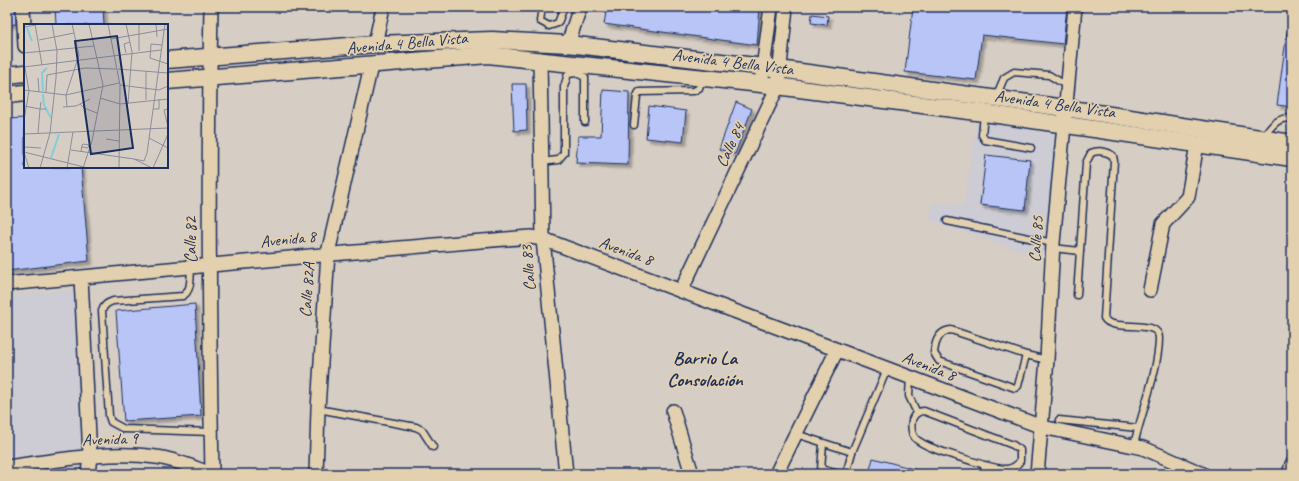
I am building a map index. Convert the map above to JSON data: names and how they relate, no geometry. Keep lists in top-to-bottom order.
{
  "streets": {
    "street": [
      "Avenida 4 Bella Vista",
      "Calle 84",
      "Avenida 8",
      "Calle 85",
      "Calle 82",
      "Calle 83",
      "Calle 82A",
      "Avenida 9"
    ]
  },
  "crossings": [
    ["Avenida 4 Bella Vista", "Calle 84"],
    ["Avenida 4 Bella Vista", "Calle 85"],
    ["Avenida 4 Bella Vista", "Calle 82"],
    ["Avenida 4 Bella Vista", "Calle 83"],
    ["Avenida 4 Bella Vista", "Calle 82A"],
    ["Calle 84", "Avenida 8"],
    ["Avenida 8", "Calle 85"],
    ["Avenida 8", "Calle 82"],
    ["Avenida 8", "Calle 83"],
    ["Avenida 8", "Calle 82A"],
    ["Calle 82", "Avenida 9"]
  ],
  "districts": ["Barrio La Consolación"]
}
